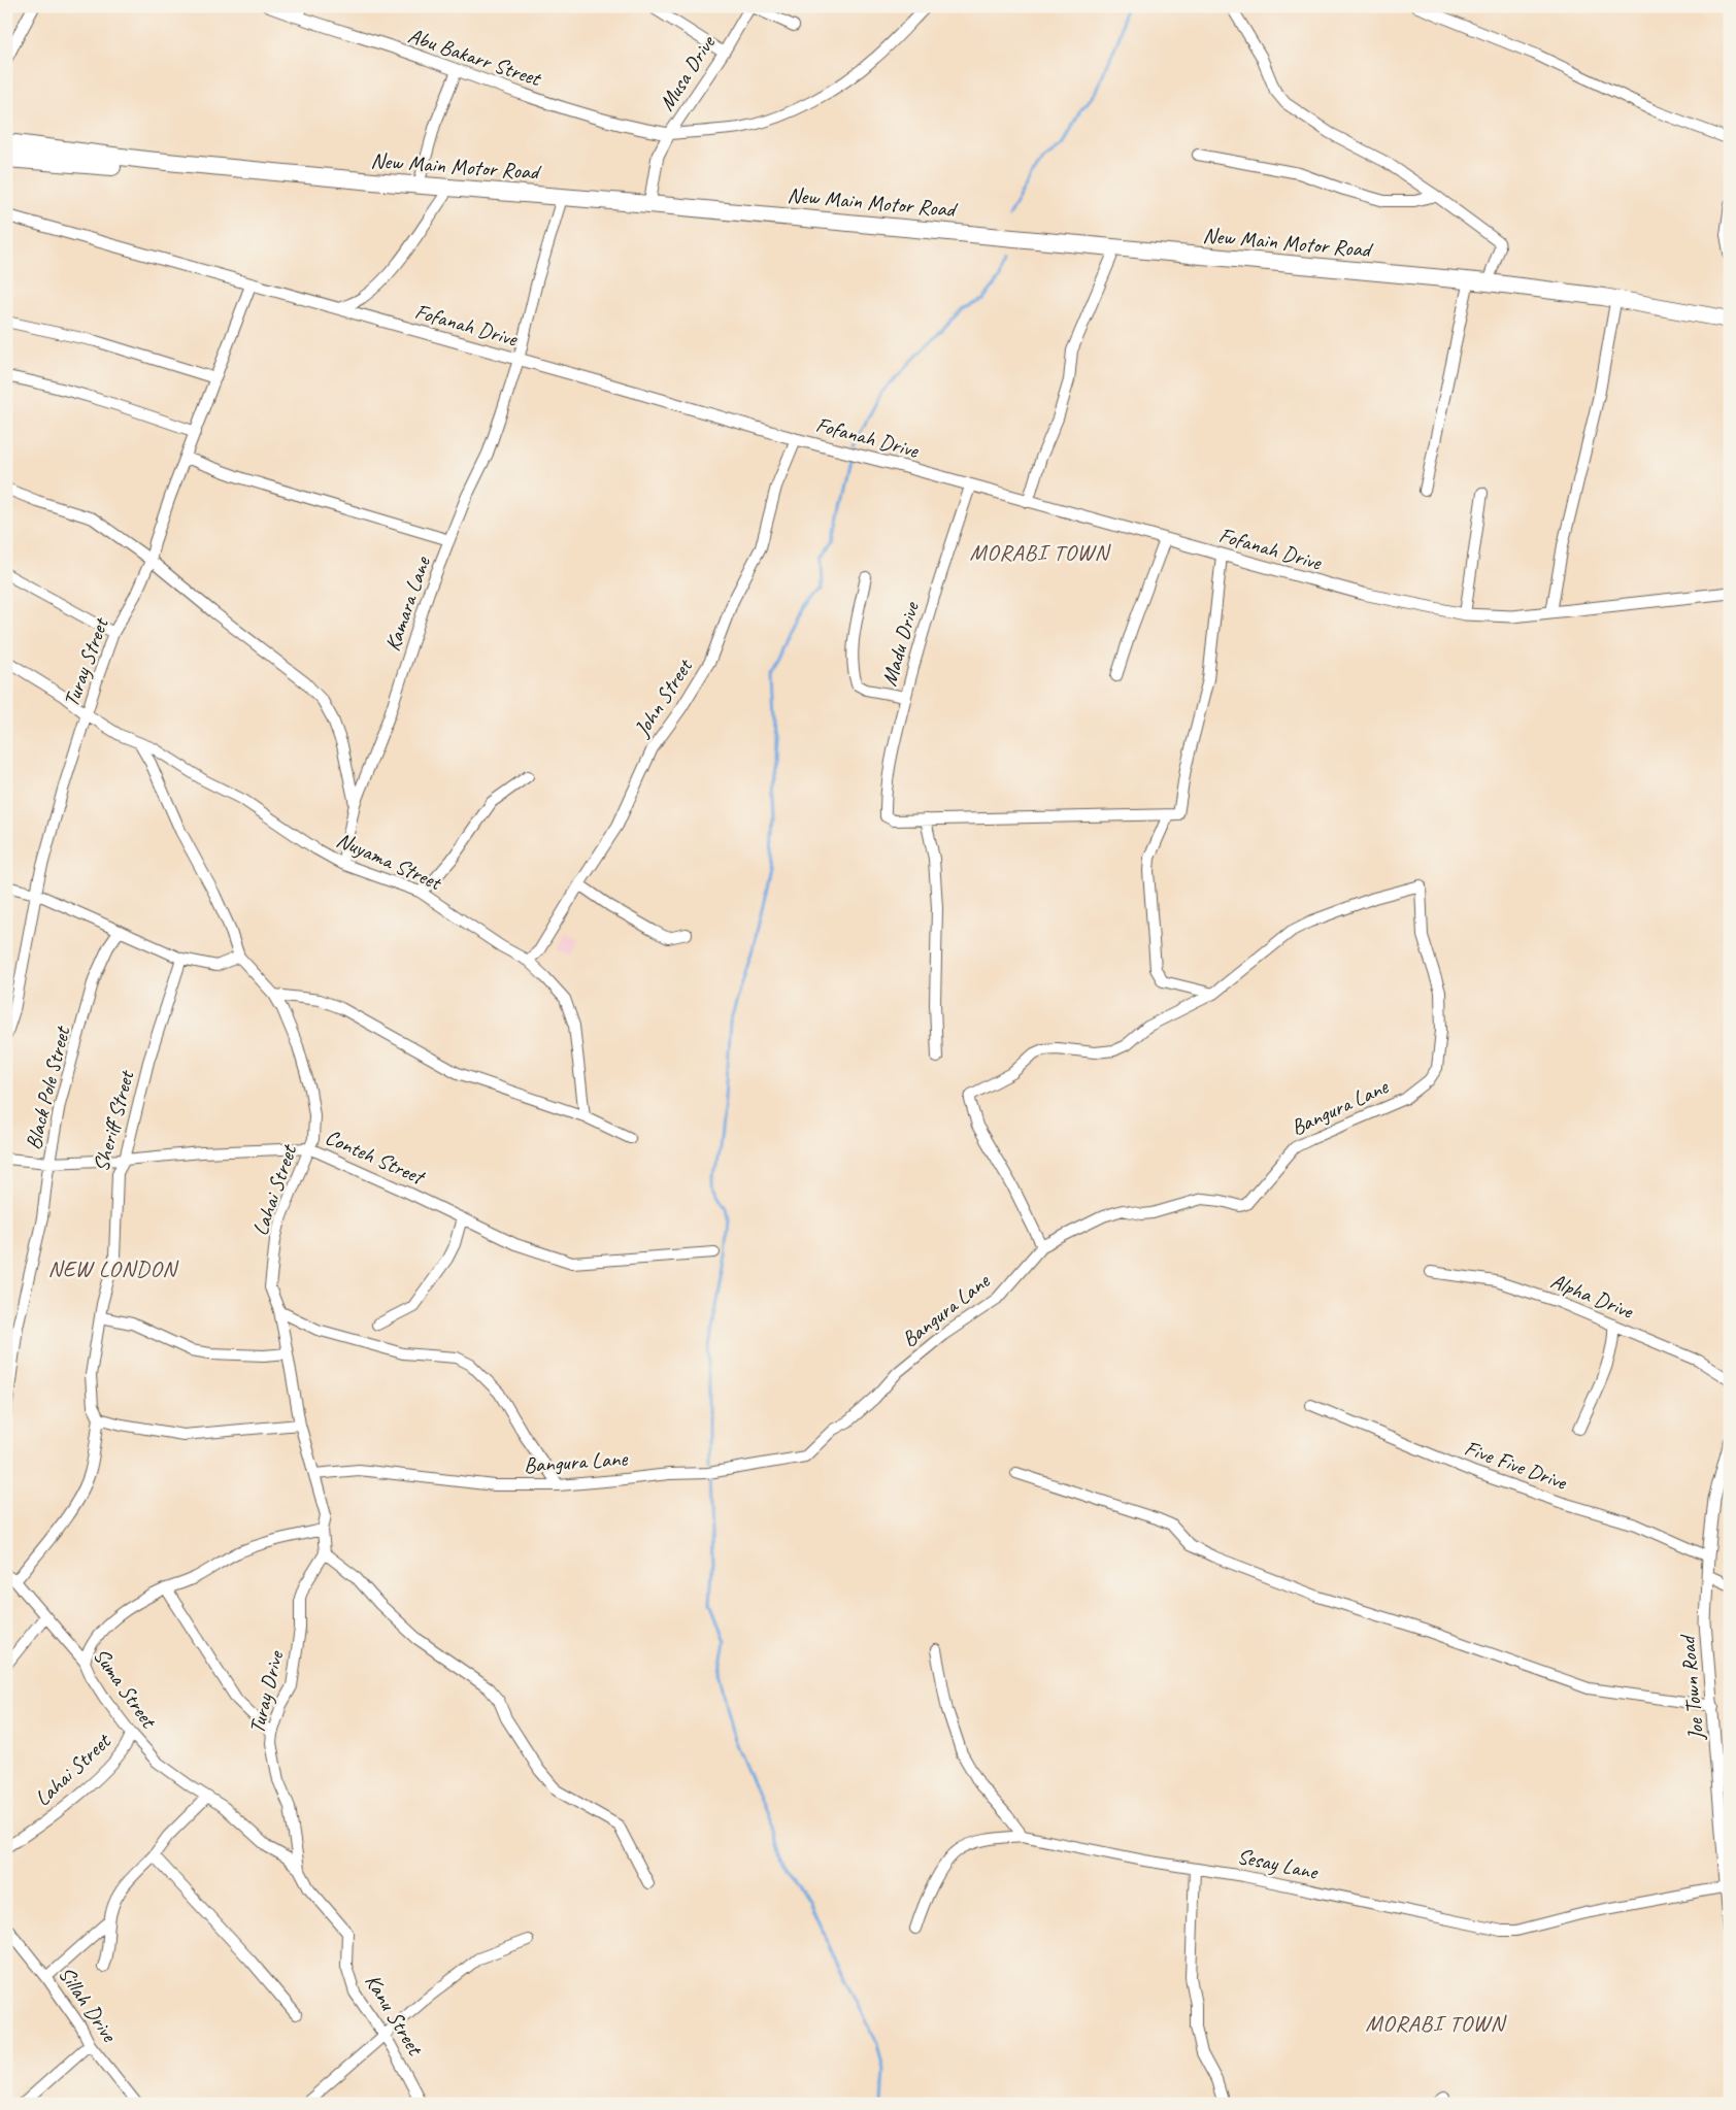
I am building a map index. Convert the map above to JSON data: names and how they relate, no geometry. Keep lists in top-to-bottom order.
{
  "streets": {
    "highway": ["New Main Motor Road"],
    "street": [
      "Abu Bakarr Street",
      "Musa Drive",
      "Fofanah Drive",
      "Kamara Lane",
      "Madu Drive",
      "Turay Street",
      "John Street",
      "Nuyama Street",
      "Black Pole Street",
      "Bangura Lane",
      "Sheriff Street",
      "Conteh Street",
      "Lahai Street",
      "Alpha Drive",
      "Five Five Drive",
      "Suma Street",
      "Joe Town Road",
      "Turay Drive",
      "Sesay Lane",
      "Sillah Drive",
      "Kanu Street"
    ]
  },
  "crossings": [
    ["Abu Bakarr Street", "Musa Drive"],
    ["New Main Motor Road", "Kamara Lane"],
    ["Fofanah Drive", "Kamara Lane"],
    ["Fofanah Drive", "Madu Drive"],
    ["Fofanah Drive", "Turay Street"],
    ["Fofanah Drive", "John Street"],
    ["Kamara Lane", "Nuyama Street"],
    ["Turay Street", "Nuyama Street"],
    ["John Street", "Nuyama Street"],
    ["Nuyama Street", "Lahai Street"],
    ["Black Pole Street", "Conteh Street"],
    ["Bangura Lane", "Lahai Street"],
    ["Sheriff Street", "Conteh Street"],
    ["Conteh Street", "Lahai Street"],
    ["Lahai Street", "Suma Street"],
    ["Five Five Drive", "Joe Town Road"],
    ["Suma Street", "Kanu Street"],
    ["Joe Town Road", "Sesay Lane"],
    ["Turay Drive", "Kanu Street"]
  ],
  "districts": ["MORABI TOWN", "NEW LONDON", "MORABI TOWN"]
}
